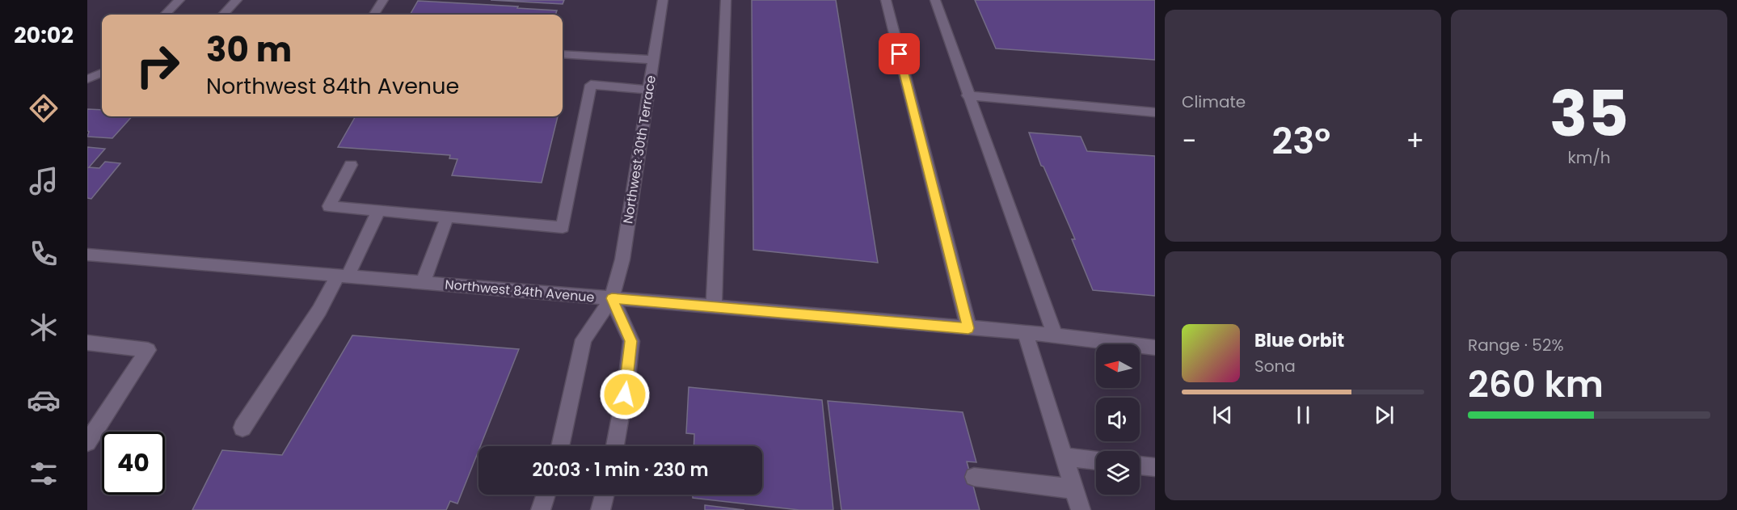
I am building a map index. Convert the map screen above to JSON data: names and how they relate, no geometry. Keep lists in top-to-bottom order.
{
  "streets": {
    "street": ["Northwest 30th Terrace", "Northwest 84th Avenue"]
  },
  "crossings": [
    ["Northwest 30th Terrace", "Northwest 84th Avenue"]
  ],
  "north": "left",
  "page": {
    "tabs": "20:02",
    "tile": [
      "Climate",
      ["35", "km/h"],
      ["Range · 52%", "260 km"]
    ],
    "turn": ["30 m", "Northwest 84th Avenue"],
    "heat": ["−", "23°", "+"],
    "song": ["Blue Orbit", "Sona"],
    "limit": "40",
    "trip": "20:03 · 1 min · 230 m"
  }
}
